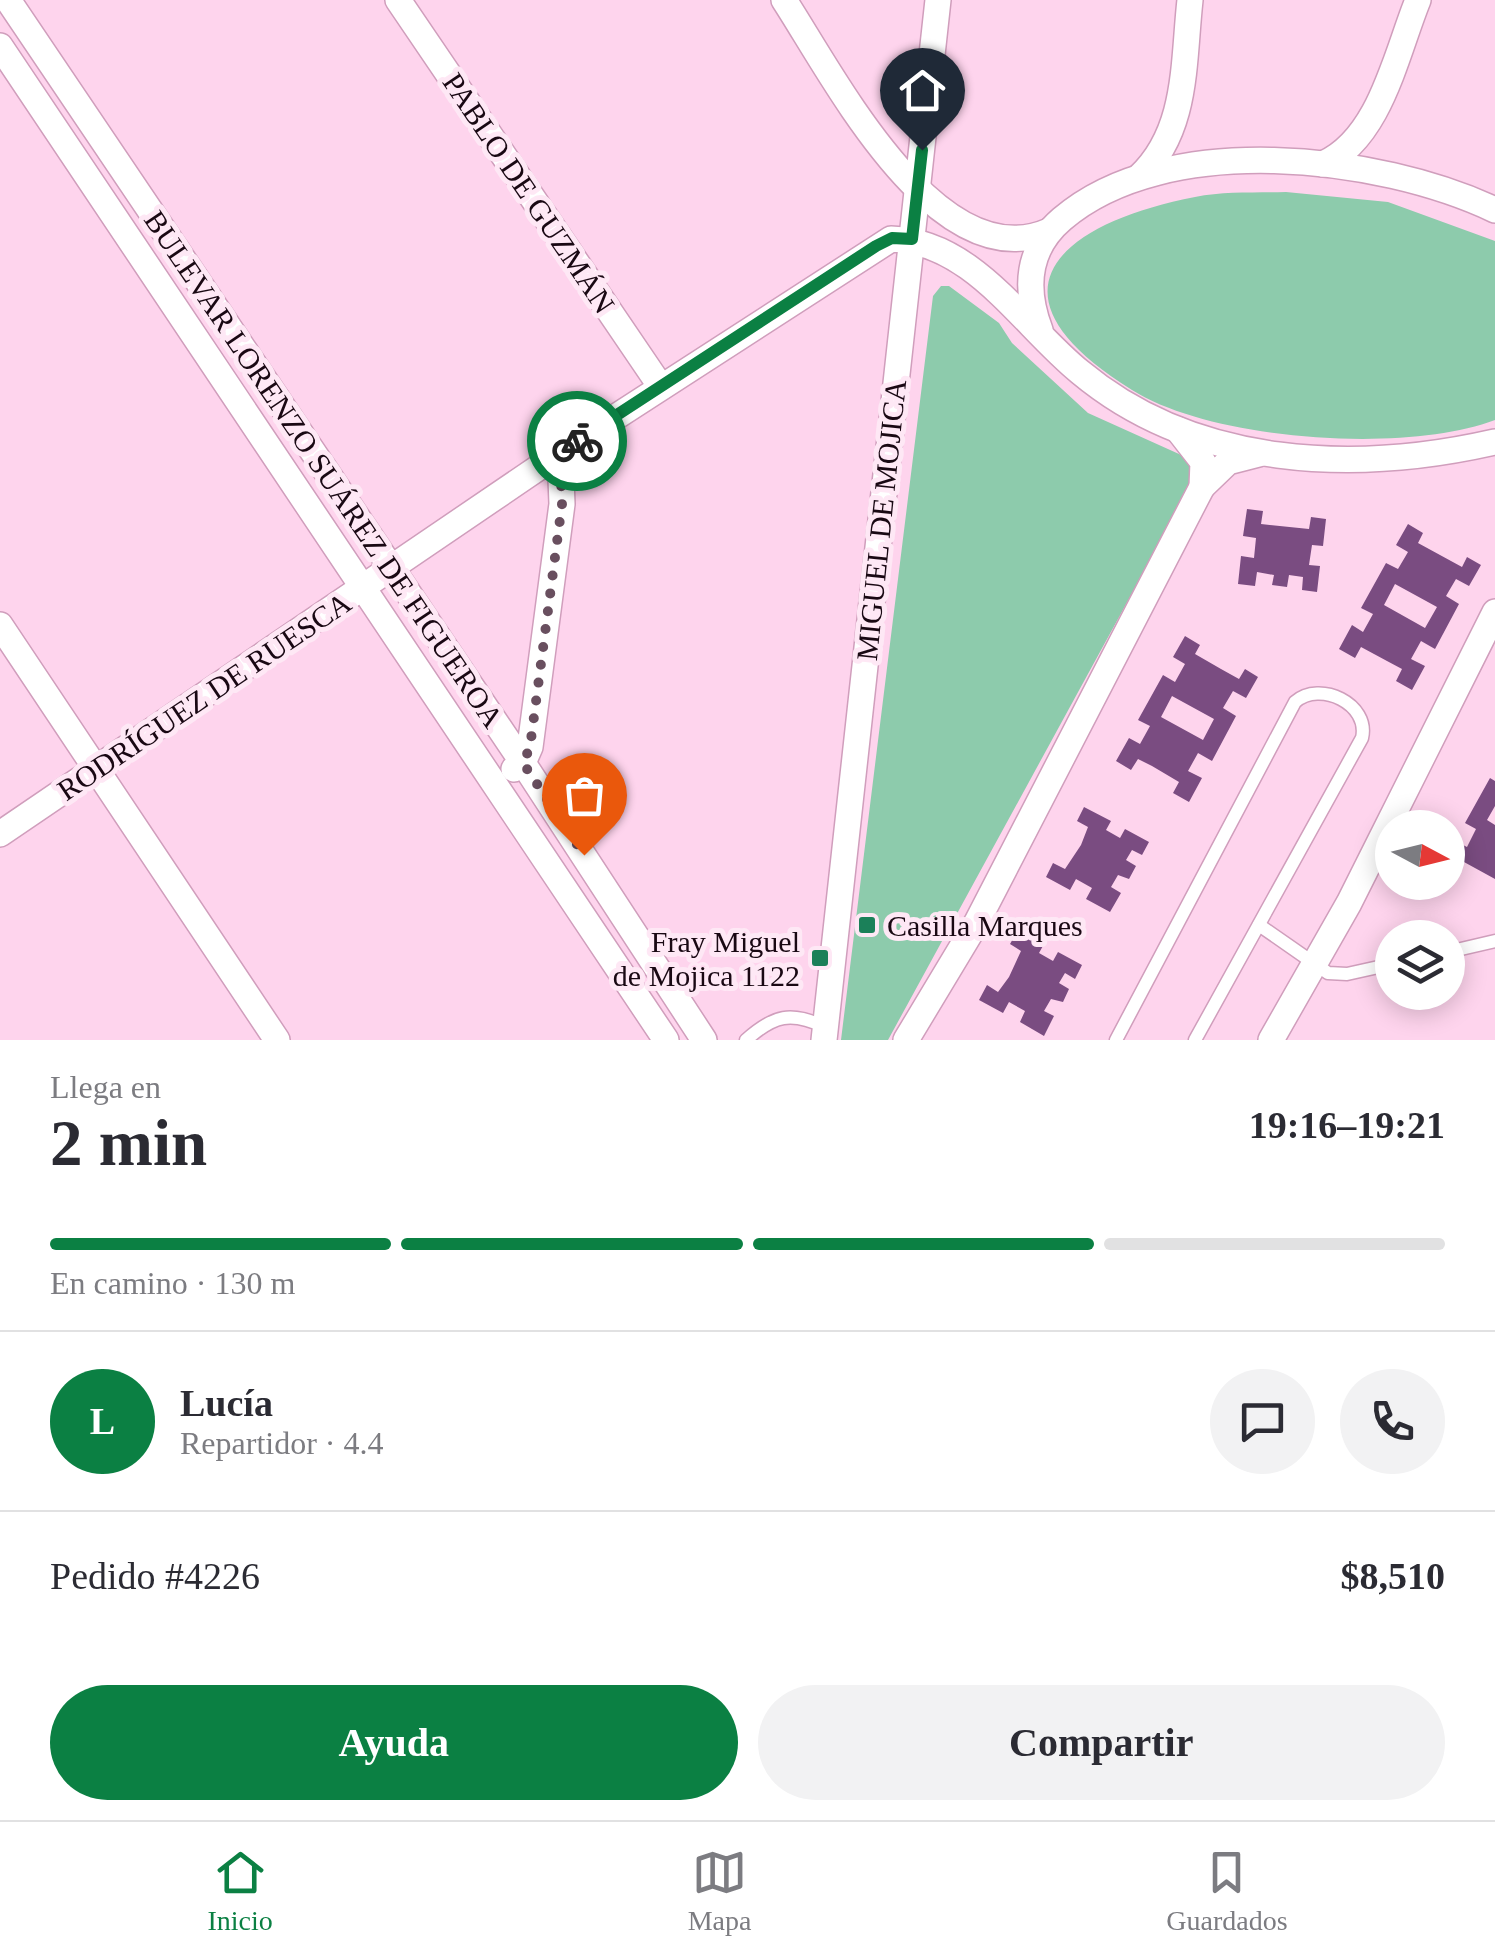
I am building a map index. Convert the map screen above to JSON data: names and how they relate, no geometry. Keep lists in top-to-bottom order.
{
  "streets": {
    "street": [
      "PABLO DE GUZMÁN",
      "BULEVAR LORENZO SUÁREZ DE FIGUEROA",
      "MIGUEL DE MOJICA",
      "RODRÍGUEZ DE RUESCA"
    ]
  },
  "crossings": [
    ["PABLO DE GUZMÁN", "RODRÍGUEZ DE RUESCA"],
    ["BULEVAR LORENZO SUÁREZ DE FIGUEROA", "RODRÍGUEZ DE RUESCA"],
    ["MIGUEL DE MOJICA", "RODRÍGUEZ DE RUESCA"]
  ],
  "places": {
    "transit": ["Casilla Marques", "Fray Miguel de Mojica 1122"]
  },
  "north": "right",
  "page": {
    "heading": ["2 min", "Llega en", "19:16–19:21"],
    "panel": [
      "Lucía",
      "Repartidor · 4.4",
      "Pedido #4226",
      "$8,510"
    ],
    "bar": "En camino · 130 m",
    "round": "L",
    "buttons": ["Ayuda", "Compartir"],
    "tabs": ["Inicio", "Mapa", "Guardados"]
  }
}
